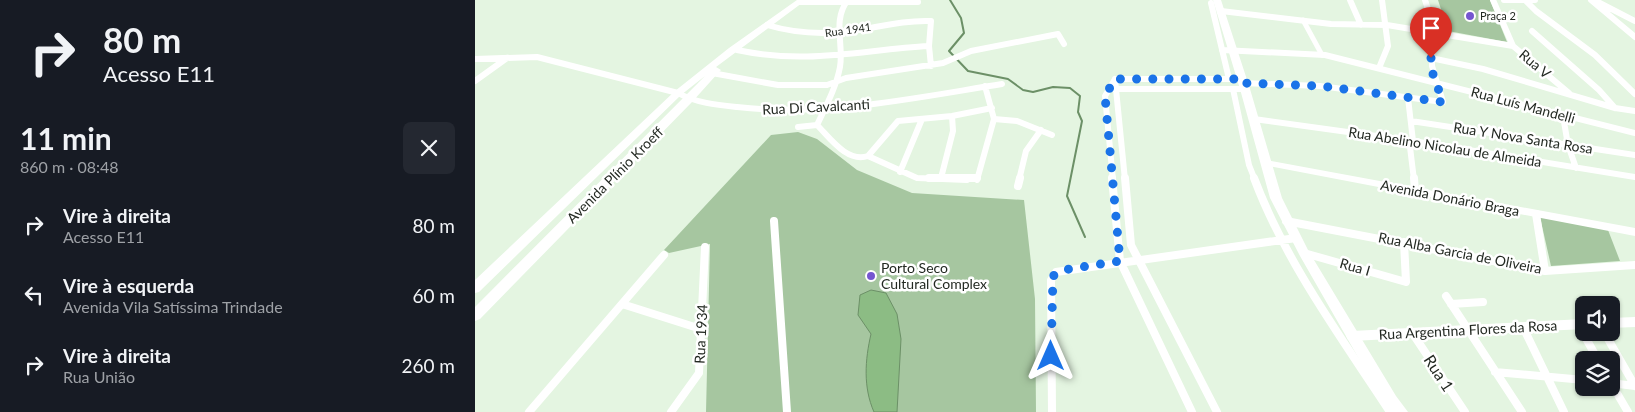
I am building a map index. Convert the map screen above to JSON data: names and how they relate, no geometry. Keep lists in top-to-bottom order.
{
  "streets": {
    "main road": ["Avenida Plínio Kroeff"],
    "street": [
      "Rua 1941",
      "Rua V",
      "Rua Luís Mandelli",
      "Rua Di Cavalcanti",
      "Rua Y Nova Santa Rosa",
      "Rua Abelino Nicolau de Almeida",
      "Avenida Donário Braga",
      "Rua Alba Garcia de Oliveira",
      "Rua I",
      "Rua Argentina Flores da Rosa",
      "Rua 1934",
      "Rua 1"
    ]
  },
  "crossings": [
    ["Rua 1941", "Avenida Plínio Kroeff"],
    ["Rua Di Cavalcanti", "Avenida Plínio Kroeff"],
    ["Rua Alba Garcia de Oliveira", "Rua I"],
    ["Rua Argentina Flores da Rosa", "Rua 1"]
  ],
  "places": ["Praça 2", "Porto Seco Cultural Complex"],
  "page": {
    "turn": ["80 m", "Acesso E11"],
    "heading": ["11 min", "860 m · 08:48"],
    "list": [
      {
        "name": "Vire à direita",
        "note": "Acesso E11",
        "value": "80 m"
      },
      {
        "name": "Vire à esquerda",
        "note": "Avenida Vila Satíssima Trindade",
        "value": "60 m"
      },
      {
        "name": "Vire à direita",
        "note": "Rua União",
        "value": "260 m"
      }
    ]
  }
}
